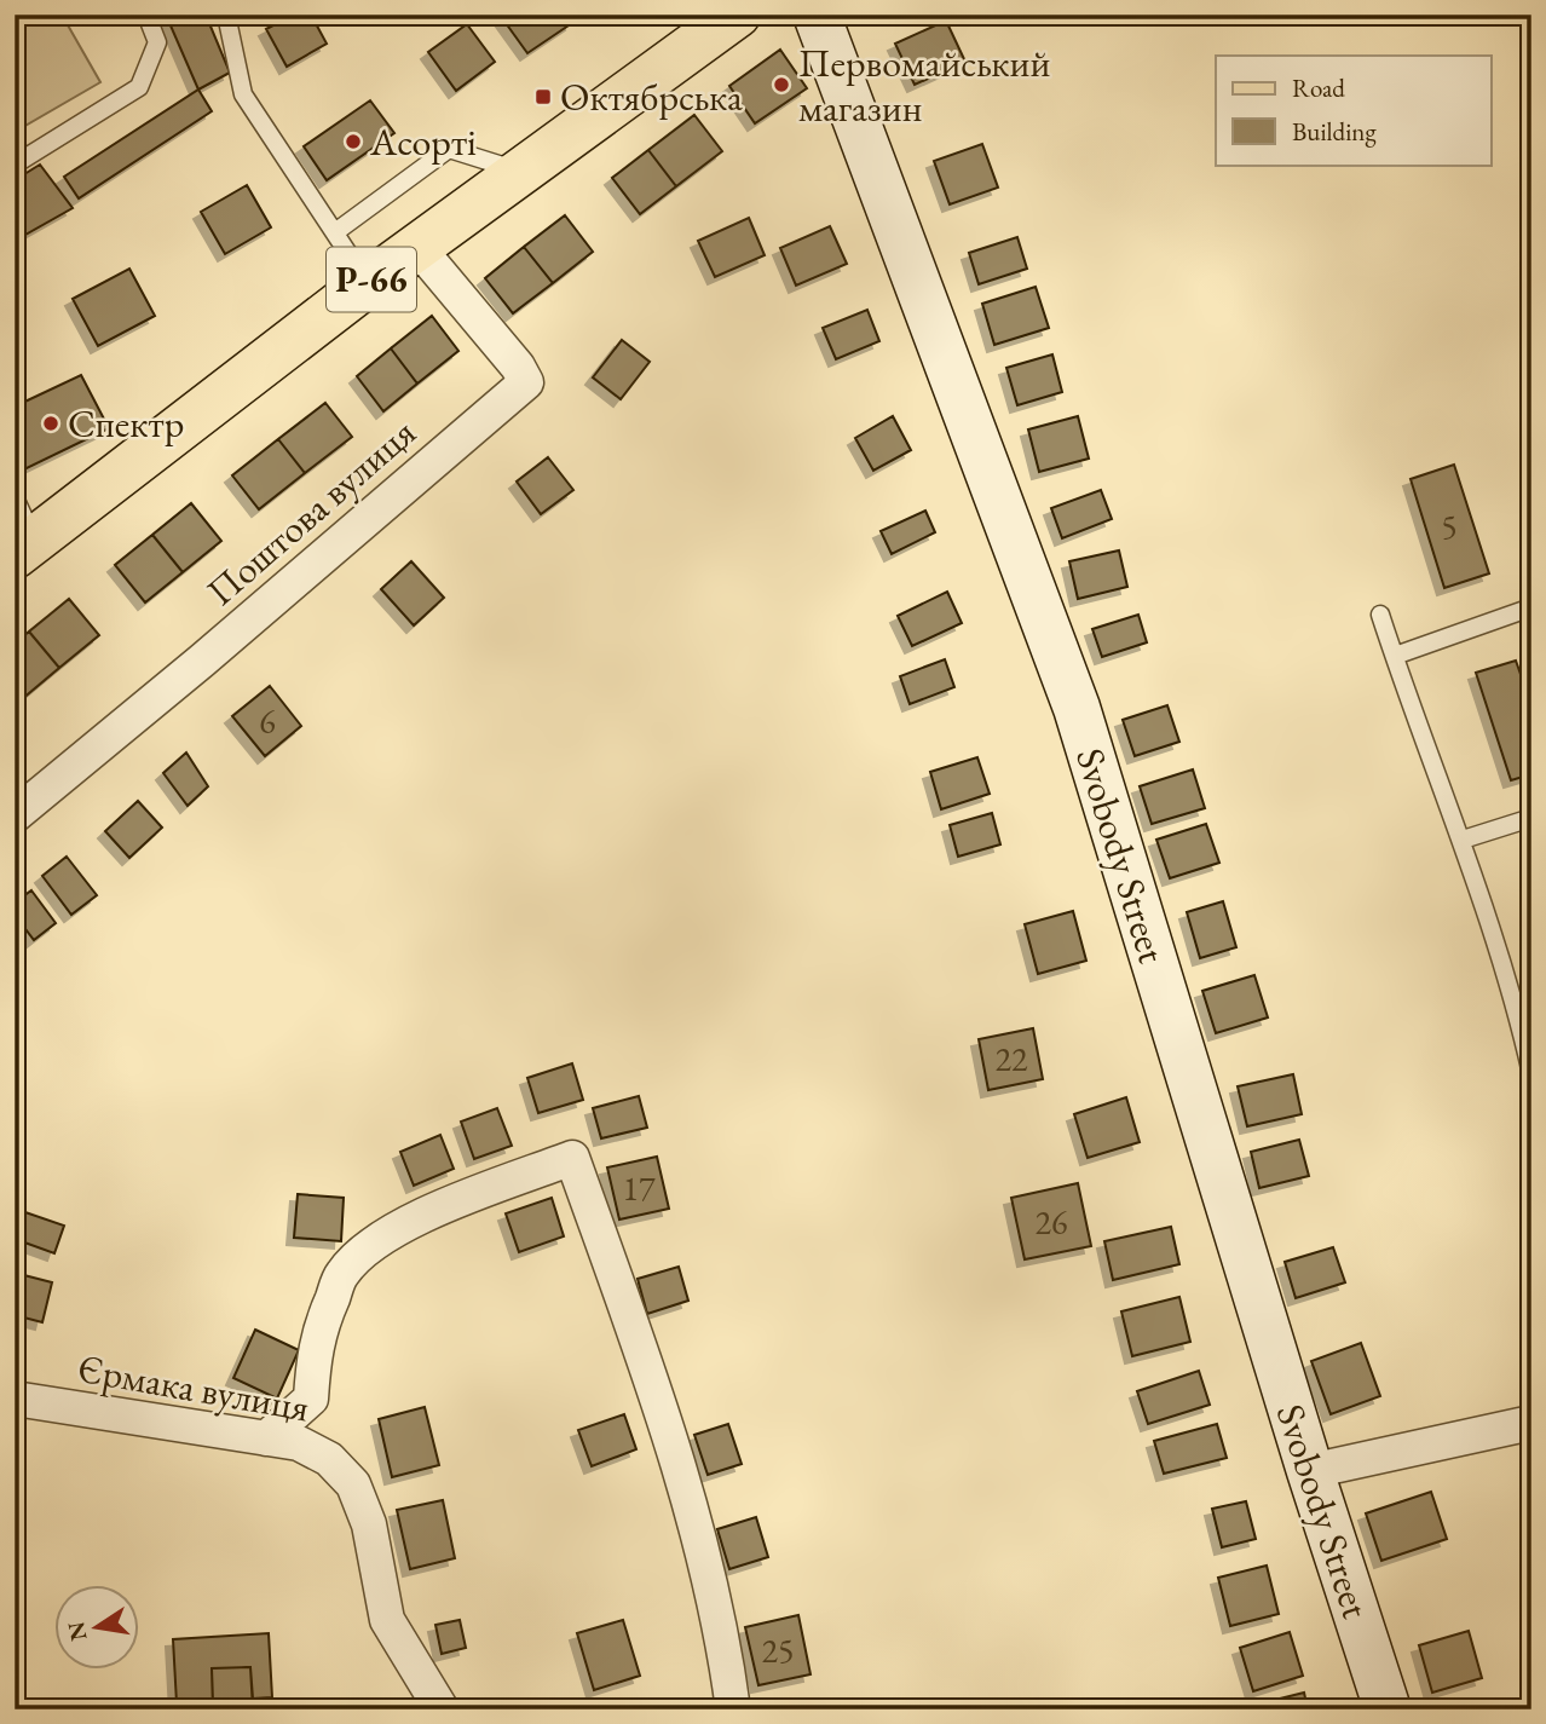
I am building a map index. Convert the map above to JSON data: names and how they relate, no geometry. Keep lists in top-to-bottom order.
{
  "streets": {
    "main road": ["Р-66"],
    "street": ["Поштова вулиця", "Svobody Street", "Єрмака вулиця"]
  },
  "crossings": [
    ["Р-66", "Поштова вулиця"]
  ],
  "places": {
    "other": ["Первомайський магазин", "Асорті", "Спектр"],
    "transit": ["Октябрська"]
  },
  "house_numbers": [
    "5",
    "6",
    "22",
    "17",
    "26",
    "25"
  ],
  "legend": ["Road", "Building"],
  "north": "left"
}
